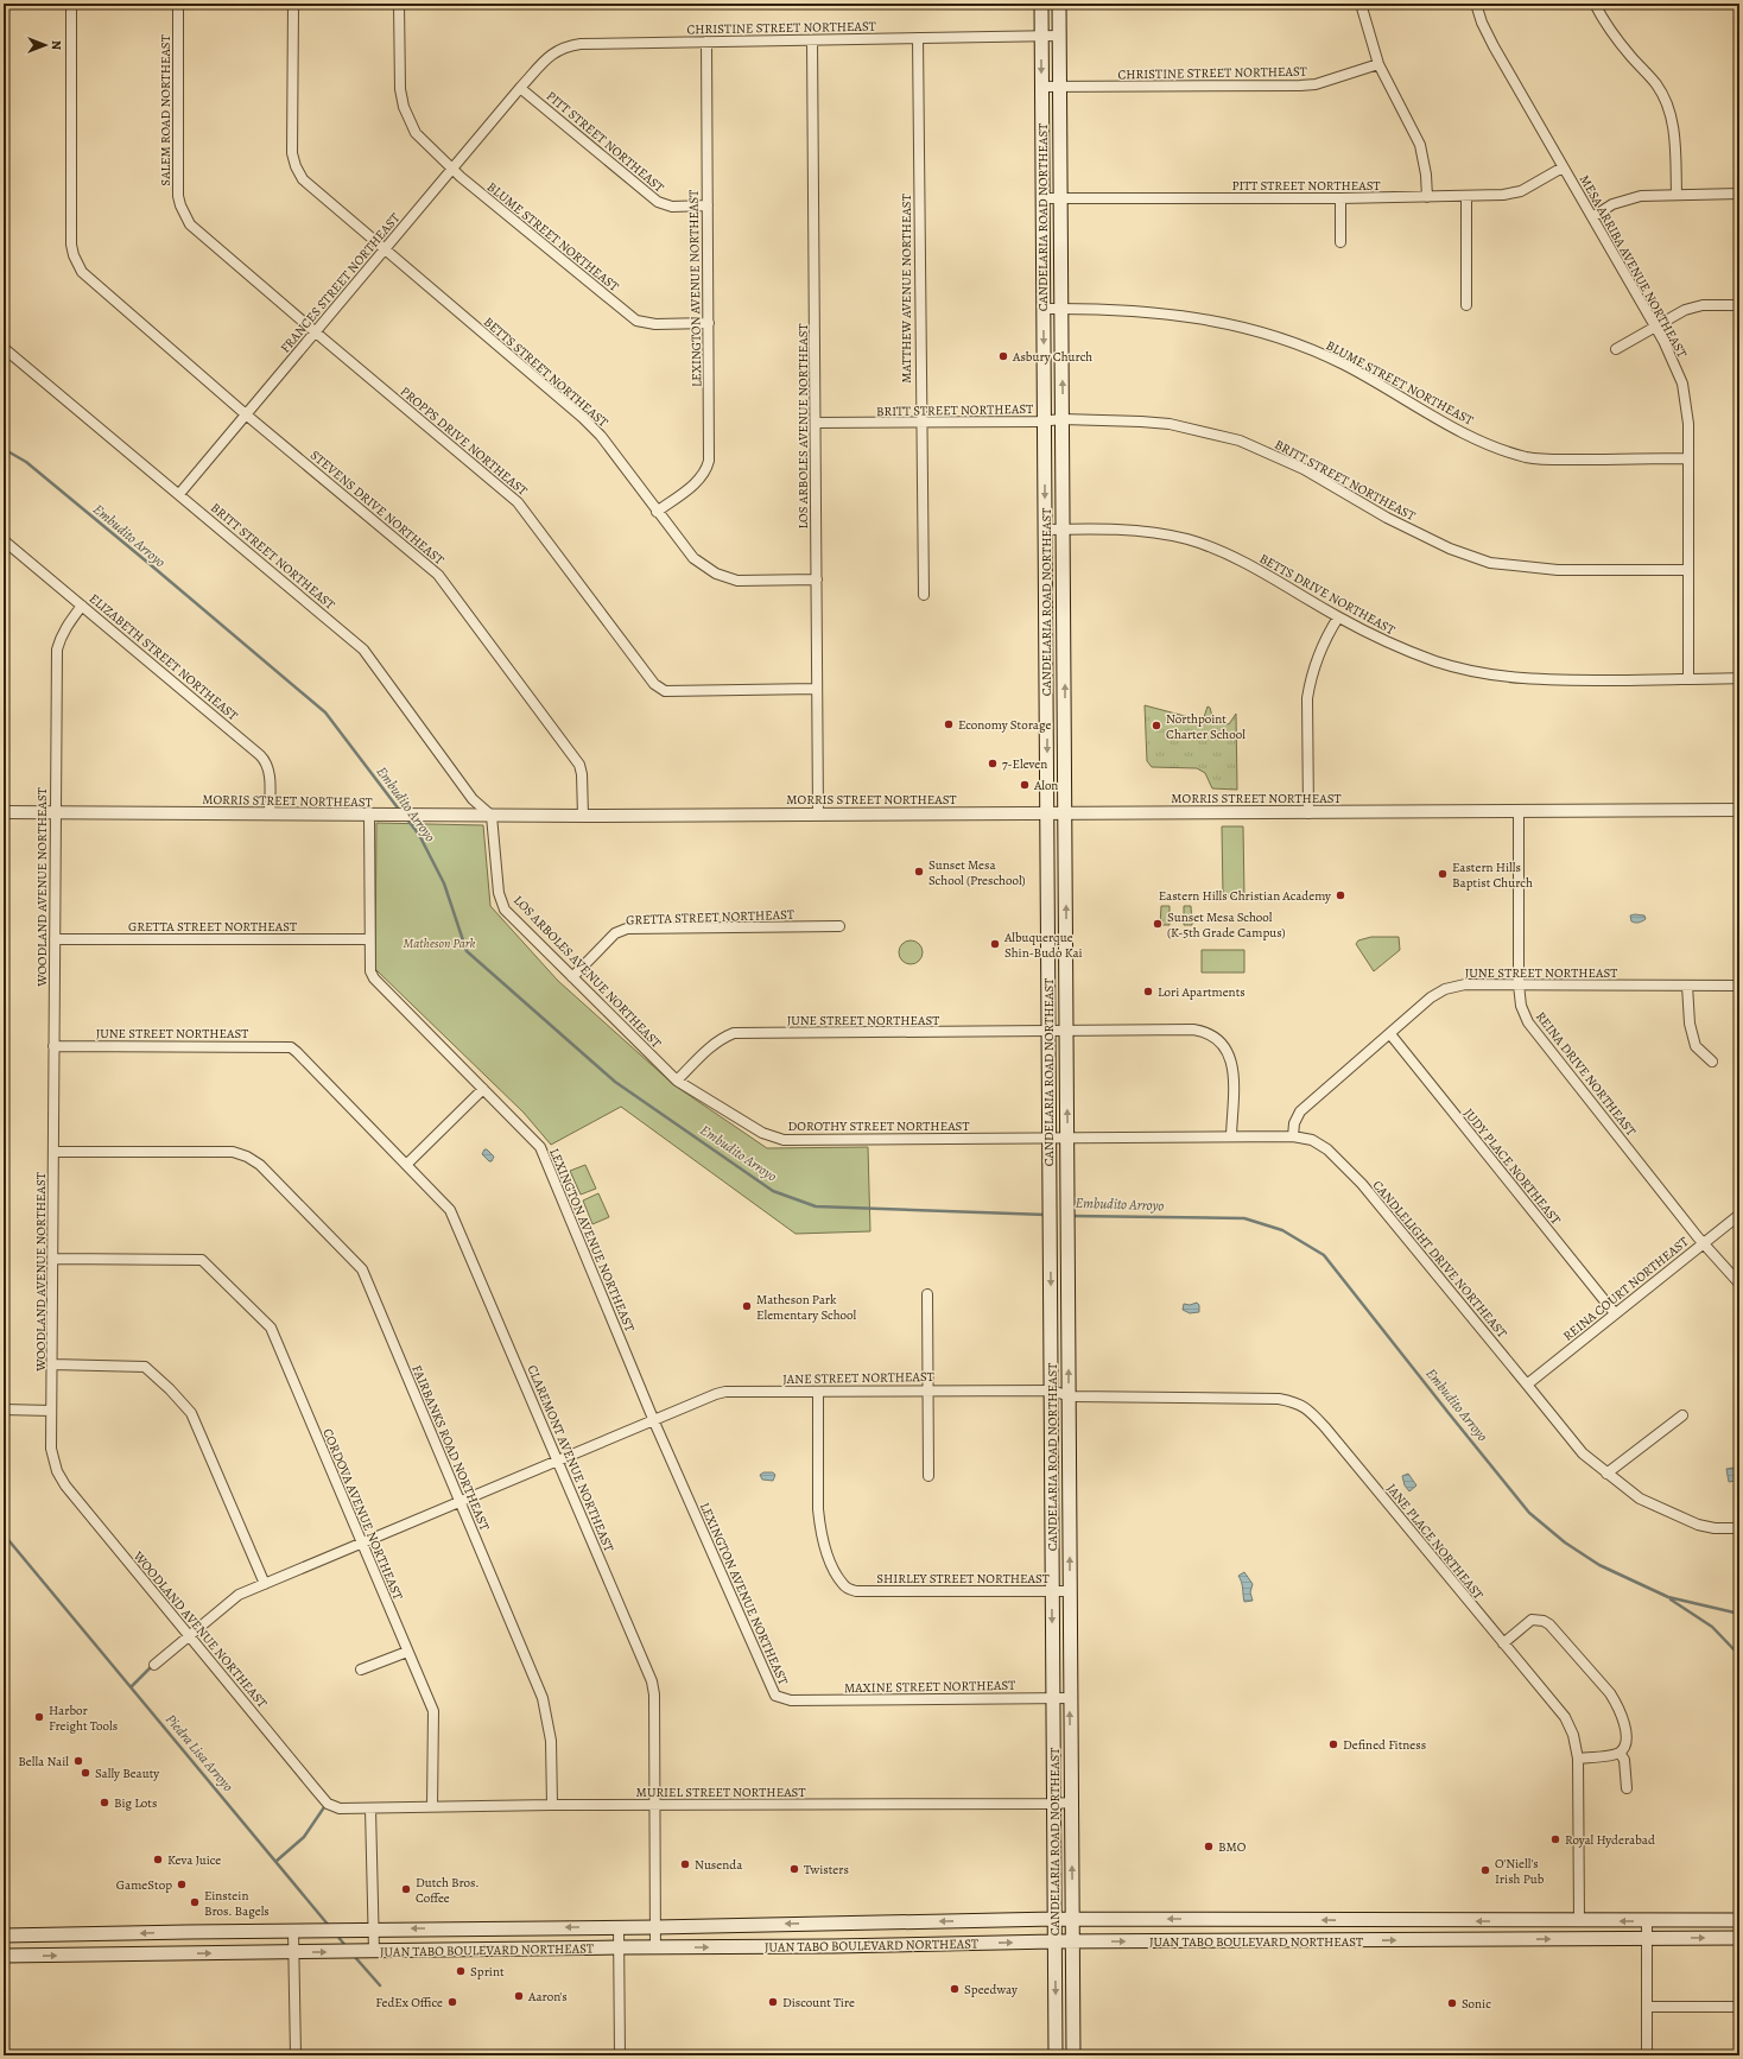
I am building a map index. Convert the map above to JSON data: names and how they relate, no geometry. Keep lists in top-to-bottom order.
{
  "streets": {
    "main road": ["CANDELARIA ROAD NORTHEAST", "JUAN TABO BOULEVARD NORTHEAST"],
    "street": [
      "CHRISTINE STREET NORTHEAST",
      "SALEM ROAD NORTHEAST",
      "PITT STREET NORTHEAST",
      "BLUME STREET NORTHEAST",
      "MESA ARRIBA AVENUE NORTHEAST",
      "FRANCES STREET NORTHEAST",
      "LEXINGTON AVENUE NORTHEAST",
      "MATTHEW AVENUE NORTHEAST",
      "BETTS STREET NORTHEAST",
      "BRITT STREET NORTHEAST",
      "LOS ARBOLES AVENUE NORTHEAST",
      "PROPPS DRIVE NORTHEAST",
      "STEVENS DRIVE NORTHEAST",
      "BETTS DRIVE NORTHEAST",
      "ELIZABETH STREET NORTHEAST",
      "MORRIS STREET NORTHEAST",
      "WOODLAND AVENUE NORTHEAST",
      "GRETTA STREET NORTHEAST",
      "JUNE STREET NORTHEAST",
      "REINA DRIVE NORTHEAST",
      "DOROTHY STREET NORTHEAST",
      "JUDY PLACE NORTHEAST",
      "CANDLELIGHT DRIVE NORTHEAST",
      "REINA COURT NORTHEAST",
      "JANE STREET NORTHEAST",
      "FAIRBANKS ROAD NORTHEAST",
      "CLAREMONT AVENUE NORTHEAST",
      "CORDOVA AVENUE NORTHEAST",
      "JANE PLACE NORTHEAST",
      "SHIRLEY STREET NORTHEAST",
      "MAXINE STREET NORTHEAST",
      "MURIEL STREET NORTHEAST"
    ]
  },
  "crossings": [
    ["CHRISTINE STREET NORTHEAST", "PITT STREET NORTHEAST"],
    ["CHRISTINE STREET NORTHEAST", "CANDELARIA ROAD NORTHEAST"],
    ["CHRISTINE STREET NORTHEAST", "FRANCES STREET NORTHEAST"],
    ["CHRISTINE STREET NORTHEAST", "LEXINGTON AVENUE NORTHEAST"],
    ["CHRISTINE STREET NORTHEAST", "MATTHEW AVENUE NORTHEAST"],
    ["CHRISTINE STREET NORTHEAST", "LOS ARBOLES AVENUE NORTHEAST"],
    ["SALEM ROAD NORTHEAST", "PROPPS DRIVE NORTHEAST"],
    ["PITT STREET NORTHEAST", "CANDELARIA ROAD NORTHEAST"],
    ["PITT STREET NORTHEAST", "MESA ARRIBA AVENUE NORTHEAST"],
    ["PITT STREET NORTHEAST", "FRANCES STREET NORTHEAST"],
    ["PITT STREET NORTHEAST", "LEXINGTON AVENUE NORTHEAST"],
    ["CANDELARIA ROAD NORTHEAST", "BLUME STREET NORTHEAST"],
    ["CANDELARIA ROAD NORTHEAST", "BRITT STREET NORTHEAST"],
    ["CANDELARIA ROAD NORTHEAST", "BETTS DRIVE NORTHEAST"],
    ["CANDELARIA ROAD NORTHEAST", "MORRIS STREET NORTHEAST"],
    ["CANDELARIA ROAD NORTHEAST", "JUNE STREET NORTHEAST"],
    ["CANDELARIA ROAD NORTHEAST", "DOROTHY STREET NORTHEAST"],
    ["CANDELARIA ROAD NORTHEAST", "CANDLELIGHT DRIVE NORTHEAST"],
    ["CANDELARIA ROAD NORTHEAST", "JANE STREET NORTHEAST"],
    ["CANDELARIA ROAD NORTHEAST", "JANE PLACE NORTHEAST"],
    ["CANDELARIA ROAD NORTHEAST", "SHIRLEY STREET NORTHEAST"],
    ["CANDELARIA ROAD NORTHEAST", "MAXINE STREET NORTHEAST"],
    ["CANDELARIA ROAD NORTHEAST", "MURIEL STREET NORTHEAST"],
    ["CANDELARIA ROAD NORTHEAST", "JUAN TABO BOULEVARD NORTHEAST"],
    ["BLUME STREET NORTHEAST", "MESA ARRIBA AVENUE NORTHEAST"],
    ["BLUME STREET NORTHEAST", "FRANCES STREET NORTHEAST"],
    ["BLUME STREET NORTHEAST", "LEXINGTON AVENUE NORTHEAST"],
    ["MESA ARRIBA AVENUE NORTHEAST", "BRITT STREET NORTHEAST"],
    ["MESA ARRIBA AVENUE NORTHEAST", "BETTS DRIVE NORTHEAST"],
    ["FRANCES STREET NORTHEAST", "BETTS STREET NORTHEAST"],
    ["FRANCES STREET NORTHEAST", "BRITT STREET NORTHEAST"],
    ["FRANCES STREET NORTHEAST", "PROPPS DRIVE NORTHEAST"],
    ["FRANCES STREET NORTHEAST", "STEVENS DRIVE NORTHEAST"],
    ["LEXINGTON AVENUE NORTHEAST", "BETTS STREET NORTHEAST"],
    ["LEXINGTON AVENUE NORTHEAST", "MORRIS STREET NORTHEAST"],
    ["LEXINGTON AVENUE NORTHEAST", "GRETTA STREET NORTHEAST"],
    ["LEXINGTON AVENUE NORTHEAST", "JANE STREET NORTHEAST"],
    ["LEXINGTON AVENUE NORTHEAST", "MAXINE STREET NORTHEAST"],
    ["MATTHEW AVENUE NORTHEAST", "BRITT STREET NORTHEAST"],
    ["BETTS STREET NORTHEAST", "LOS ARBOLES AVENUE NORTHEAST"],
    ["BRITT STREET NORTHEAST", "LOS ARBOLES AVENUE NORTHEAST"],
    ["BRITT STREET NORTHEAST", "MORRIS STREET NORTHEAST"],
    ["LOS ARBOLES AVENUE NORTHEAST", "PROPPS DRIVE NORTHEAST"],
    ["LOS ARBOLES AVENUE NORTHEAST", "MORRIS STREET NORTHEAST"],
    ["LOS ARBOLES AVENUE NORTHEAST", "GRETTA STREET NORTHEAST"],
    ["LOS ARBOLES AVENUE NORTHEAST", "JUNE STREET NORTHEAST"],
    ["LOS ARBOLES AVENUE NORTHEAST", "DOROTHY STREET NORTHEAST"],
    ["STEVENS DRIVE NORTHEAST", "MORRIS STREET NORTHEAST"],
    ["ELIZABETH STREET NORTHEAST", "MORRIS STREET NORTHEAST"],
    ["ELIZABETH STREET NORTHEAST", "WOODLAND AVENUE NORTHEAST"],
    ["MORRIS STREET NORTHEAST", "WOODLAND AVENUE NORTHEAST"],
    ["MORRIS STREET NORTHEAST", "REINA DRIVE NORTHEAST"],
    ["WOODLAND AVENUE NORTHEAST", "GRETTA STREET NORTHEAST"],
    ["WOODLAND AVENUE NORTHEAST", "JUNE STREET NORTHEAST"],
    ["WOODLAND AVENUE NORTHEAST", "JANE STREET NORTHEAST"],
    ["WOODLAND AVENUE NORTHEAST", "FAIRBANKS ROAD NORTHEAST"],
    ["WOODLAND AVENUE NORTHEAST", "CORDOVA AVENUE NORTHEAST"],
    ["WOODLAND AVENUE NORTHEAST", "MURIEL STREET NORTHEAST"],
    ["JUNE STREET NORTHEAST", "REINA DRIVE NORTHEAST"],
    ["JUNE STREET NORTHEAST", "DOROTHY STREET NORTHEAST"],
    ["JUNE STREET NORTHEAST", "JUDY PLACE NORTHEAST"],
    ["JUNE STREET NORTHEAST", "CANDLELIGHT DRIVE NORTHEAST"],
    ["JUNE STREET NORTHEAST", "CLAREMONT AVENUE NORTHEAST"],
    ["REINA DRIVE NORTHEAST", "REINA COURT NORTHEAST"],
    ["DOROTHY STREET NORTHEAST", "CANDLELIGHT DRIVE NORTHEAST"],
    ["JUDY PLACE NORTHEAST", "REINA COURT NORTHEAST"],
    ["CANDLELIGHT DRIVE NORTHEAST", "REINA COURT NORTHEAST"],
    ["JANE STREET NORTHEAST", "FAIRBANKS ROAD NORTHEAST"],
    ["JANE STREET NORTHEAST", "CLAREMONT AVENUE NORTHEAST"],
    ["JANE STREET NORTHEAST", "CORDOVA AVENUE NORTHEAST"],
    ["JANE STREET NORTHEAST", "JANE PLACE NORTHEAST"],
    ["JANE STREET NORTHEAST", "SHIRLEY STREET NORTHEAST"],
    ["FAIRBANKS ROAD NORTHEAST", "MURIEL STREET NORTHEAST"],
    ["CLAREMONT AVENUE NORTHEAST", "MURIEL STREET NORTHEAST"],
    ["CLAREMONT AVENUE NORTHEAST", "JUAN TABO BOULEVARD NORTHEAST"],
    ["CORDOVA AVENUE NORTHEAST", "MURIEL STREET NORTHEAST"],
    ["JANE PLACE NORTHEAST", "JUAN TABO BOULEVARD NORTHEAST"]
  ],
  "water": ["Embudito Arroyo", "Piedra Lisa Arroyo"],
  "parks": ["Matheson Park"],
  "places": [
    "Asbury Church",
    "Economy Storage",
    "Northpoint Charter School",
    "7-Eleven",
    "Alon",
    "Sunset Mesa School (Preschool)",
    "Eastern Hills Baptist Church",
    "Eastern Hills Christian Academy",
    "Sunset Mesa School (K-5th Grade Campus)",
    "Albuquerque Shin-Budo Kai",
    "Lori Apartments",
    "Matheson Park Elementary School",
    "Harbor Freight Tools",
    "Defined Fitness",
    "Bella Nail",
    "Sally Beauty",
    "Big Lots",
    "Royal Hyderabad",
    "BMO",
    "Keva Juice",
    "Nusenda",
    "Twisters",
    "O'Niell's Irish Pub",
    "GameStop",
    "Dutch Bros. Coffee",
    "Einstein Bros. Bagels",
    "Sprint",
    "Speedway",
    "Aaron's",
    "FedEx Office",
    "Discount Tire",
    "Sonic"
  ],
  "north": "right"
}
